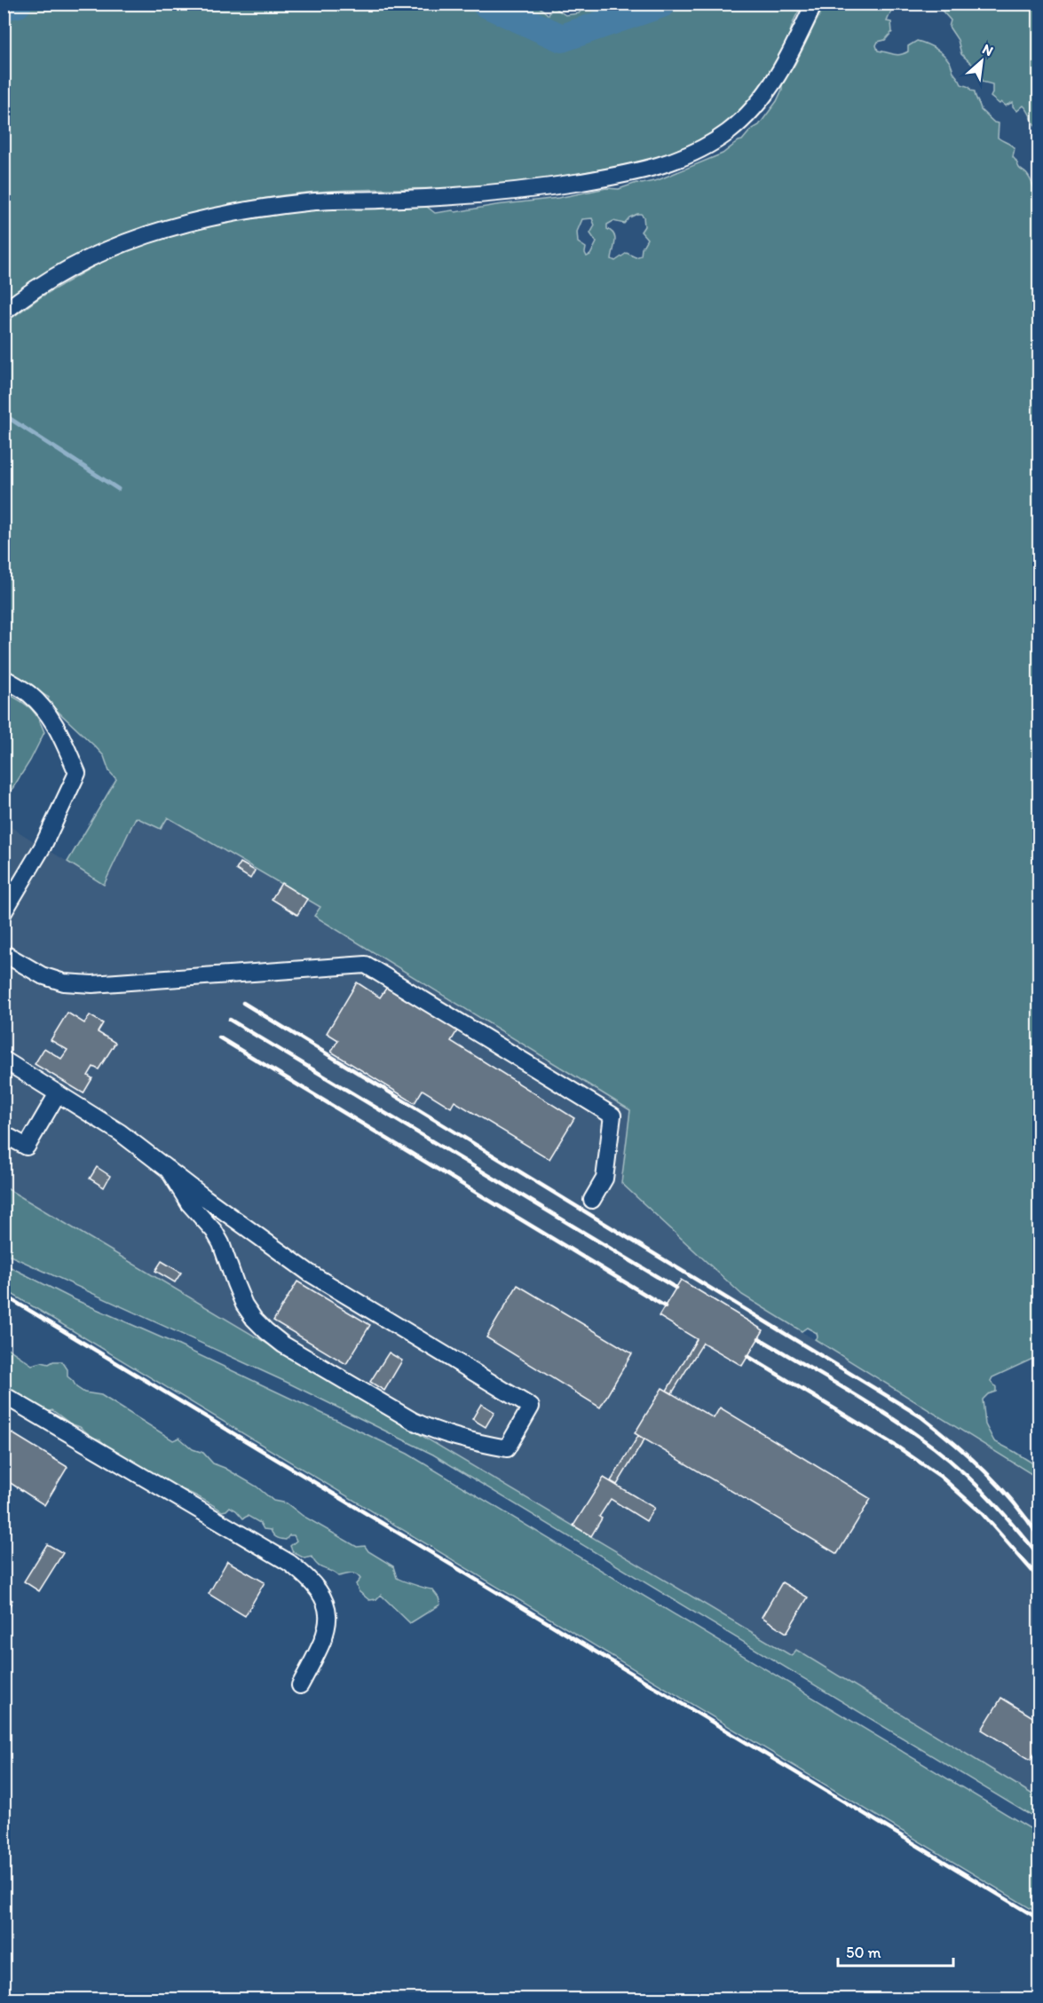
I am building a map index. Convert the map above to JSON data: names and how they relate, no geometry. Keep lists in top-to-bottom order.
{
  "scale_bar": "50 m",
  "north": "top right"
}
